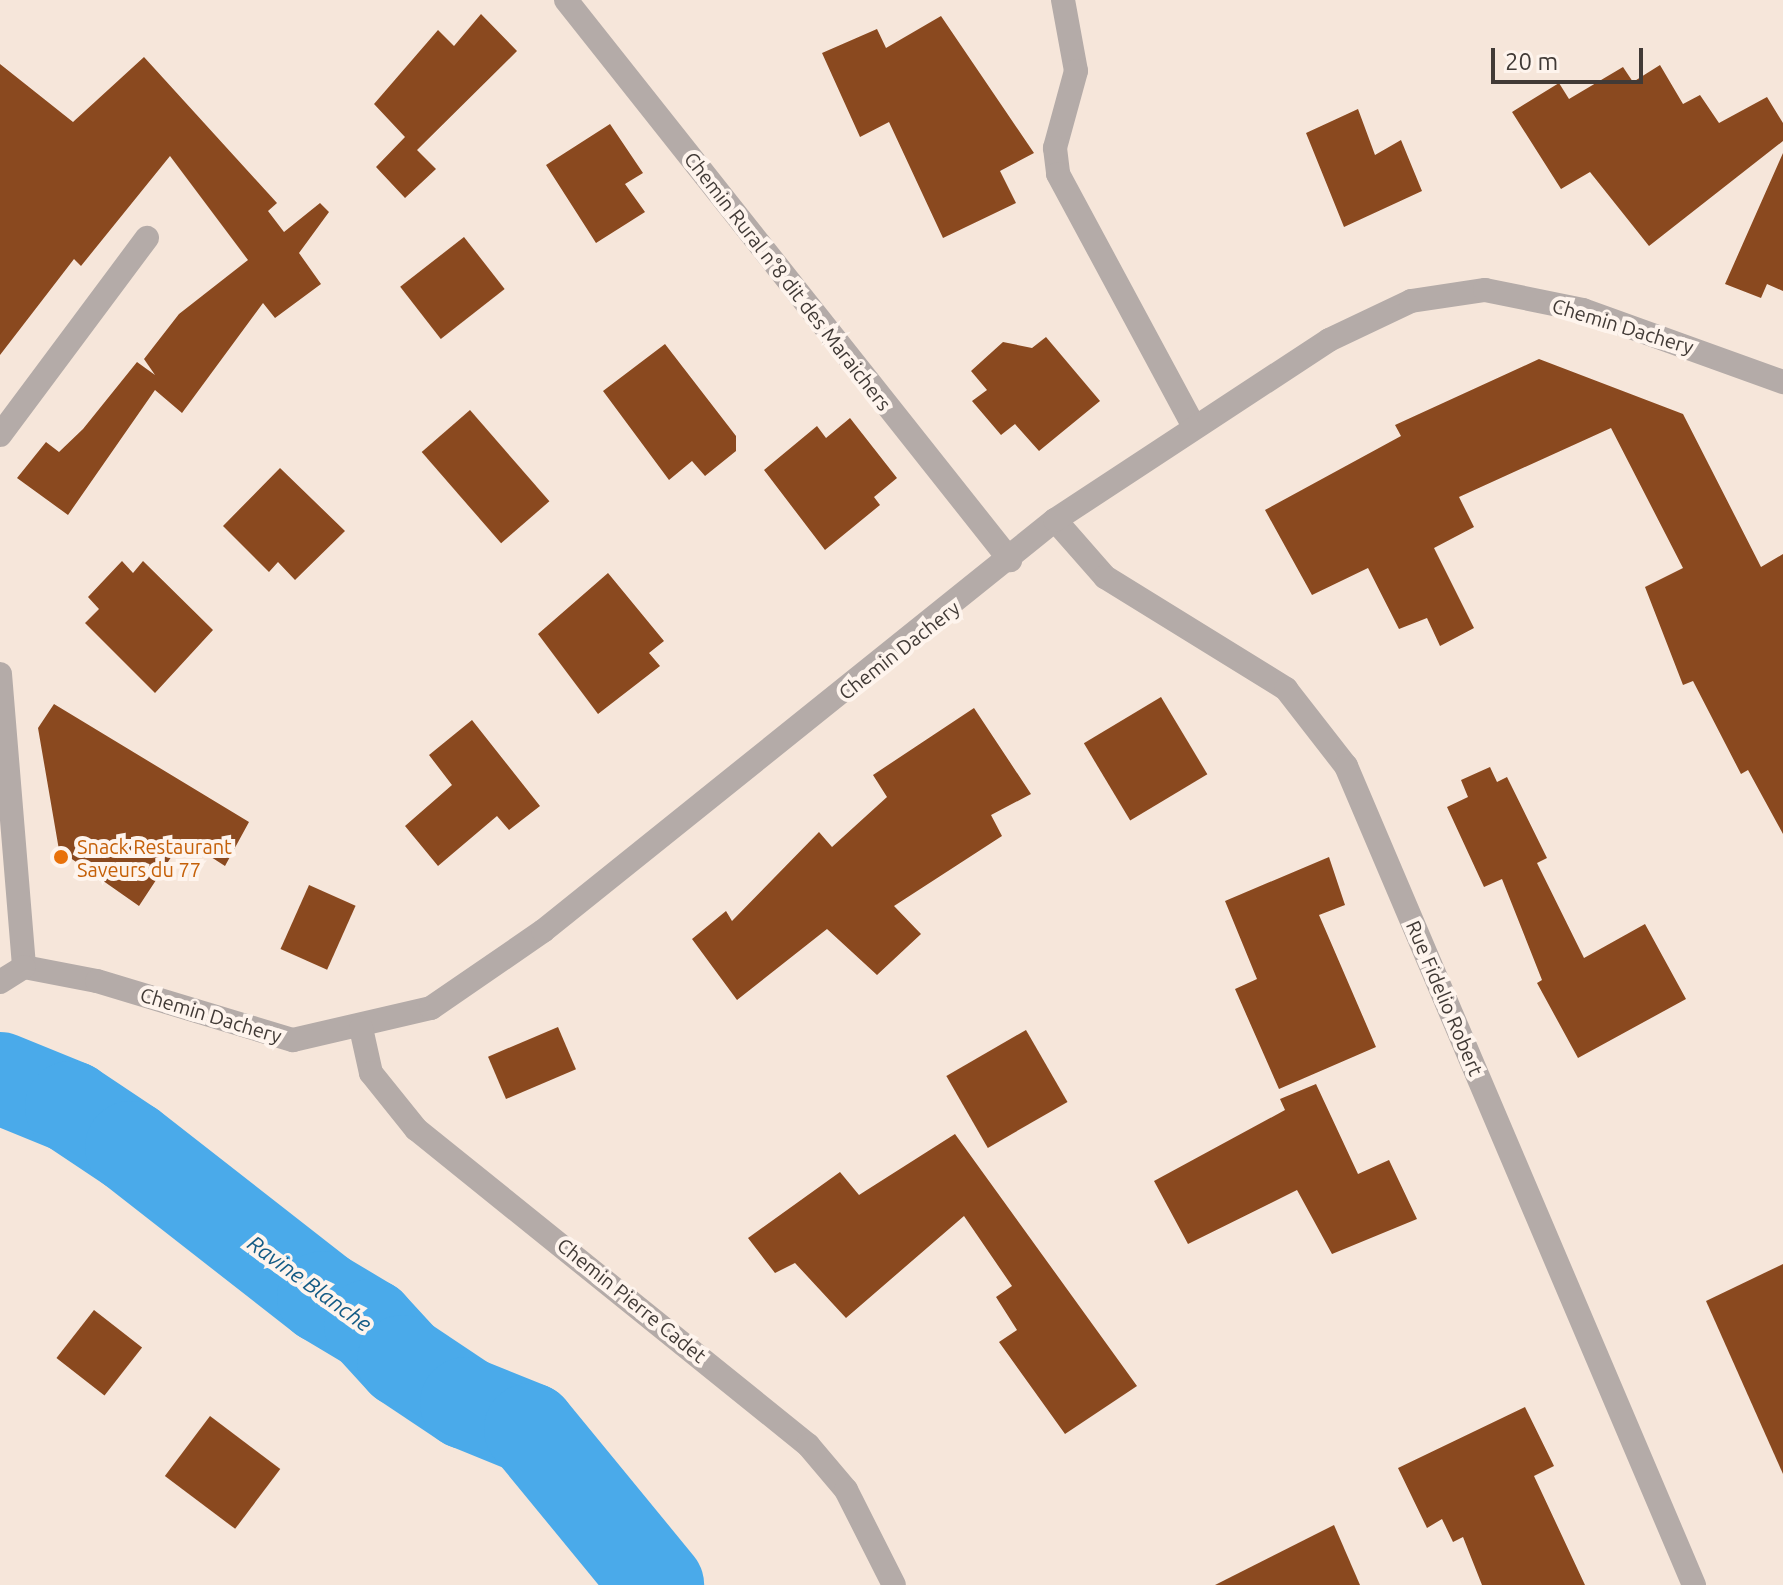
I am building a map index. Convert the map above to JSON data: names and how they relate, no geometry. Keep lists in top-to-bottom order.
{
  "streets": {
    "street": [
      "Chemin Rural n°8 dit des Maraichers",
      "Chemin Dachery",
      "Rue Fidelio Robert",
      "Chemin Pierre Cadet"
    ]
  },
  "crossings": [
    ["Chemin Rural n°8 dit des Maraichers", "Chemin Dachery"],
    ["Chemin Dachery", "Rue Fidelio Robert"],
    ["Chemin Dachery", "Chemin Pierre Cadet"]
  ],
  "water": ["Ravine Blanche"],
  "places": ["Snack Restaurant Saveurs du 77"],
  "scale_bar": "20 m"
}
